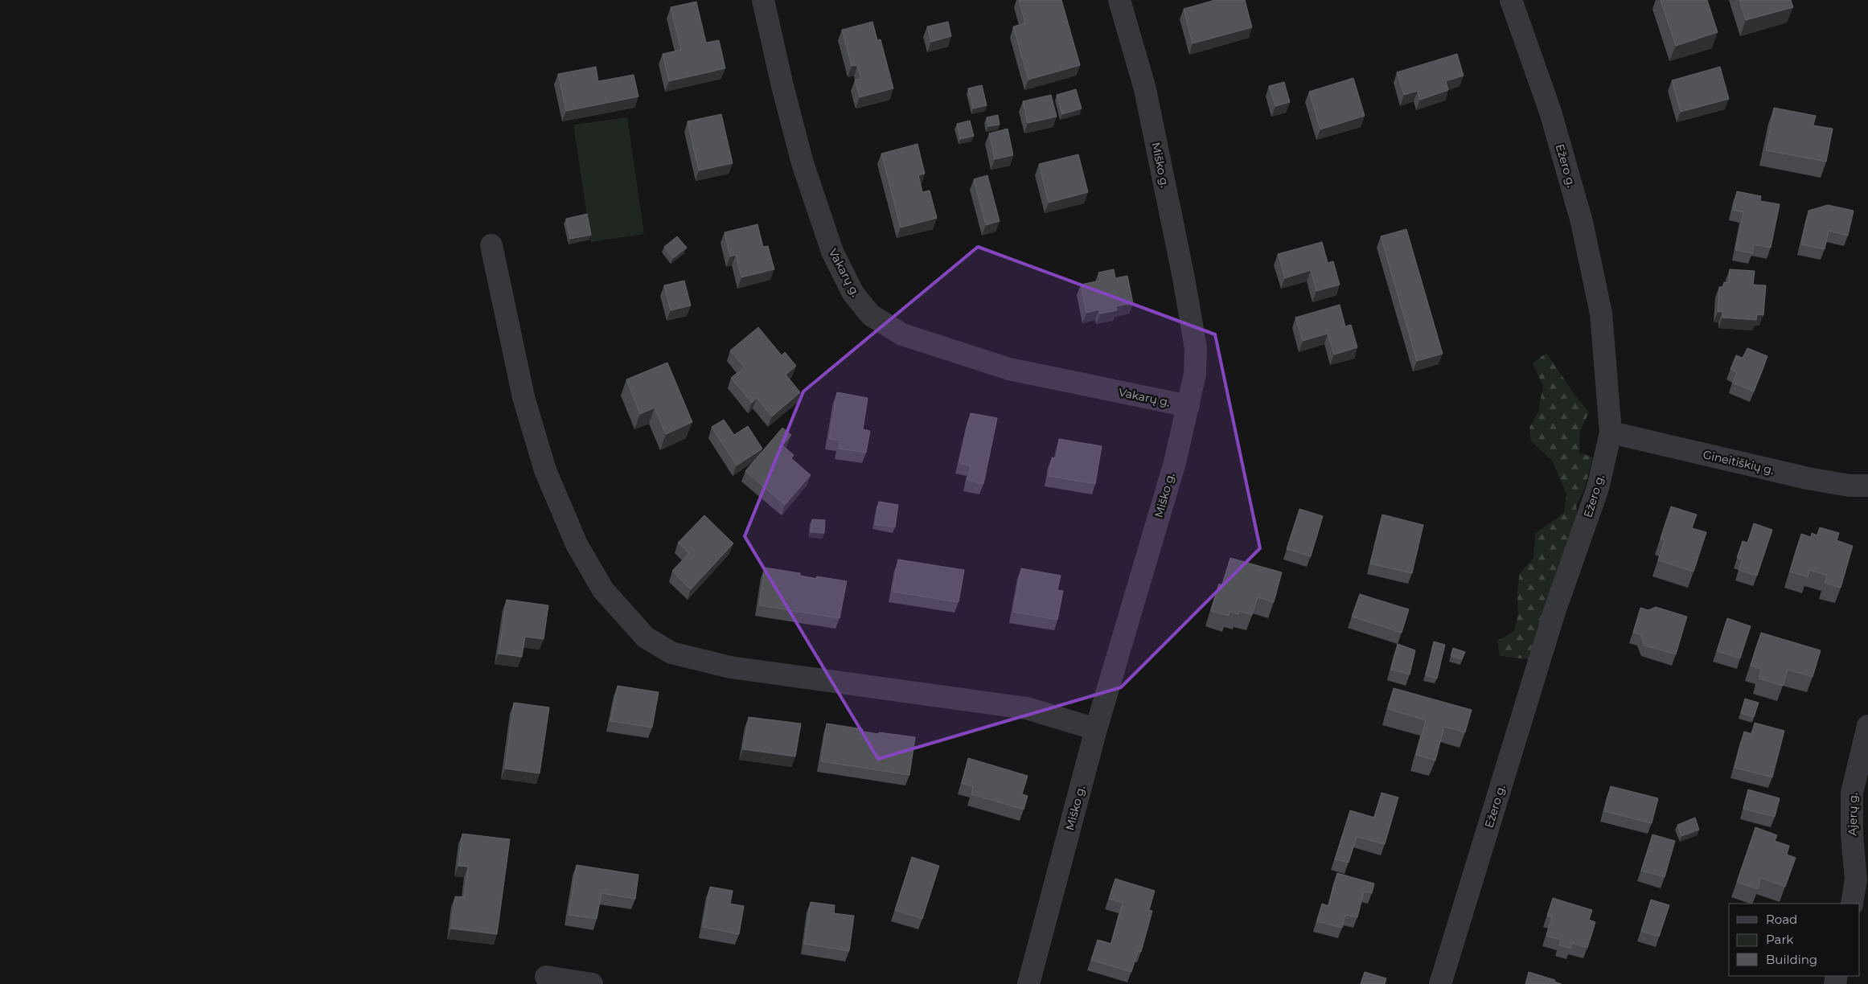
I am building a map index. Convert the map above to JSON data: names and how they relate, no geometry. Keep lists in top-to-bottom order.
{
  "streets": {
    "street": [
      "Miško g.",
      "Ežero g.",
      "Vakarų g.",
      "Gineitiškių g.",
      "Ajerų g."
    ]
  },
  "crossings": [
    ["Miško g.", "Vakarų g."],
    ["Ežero g.", "Gineitiškių g."]
  ],
  "legend": ["Road", "Park", "Building"]
}
